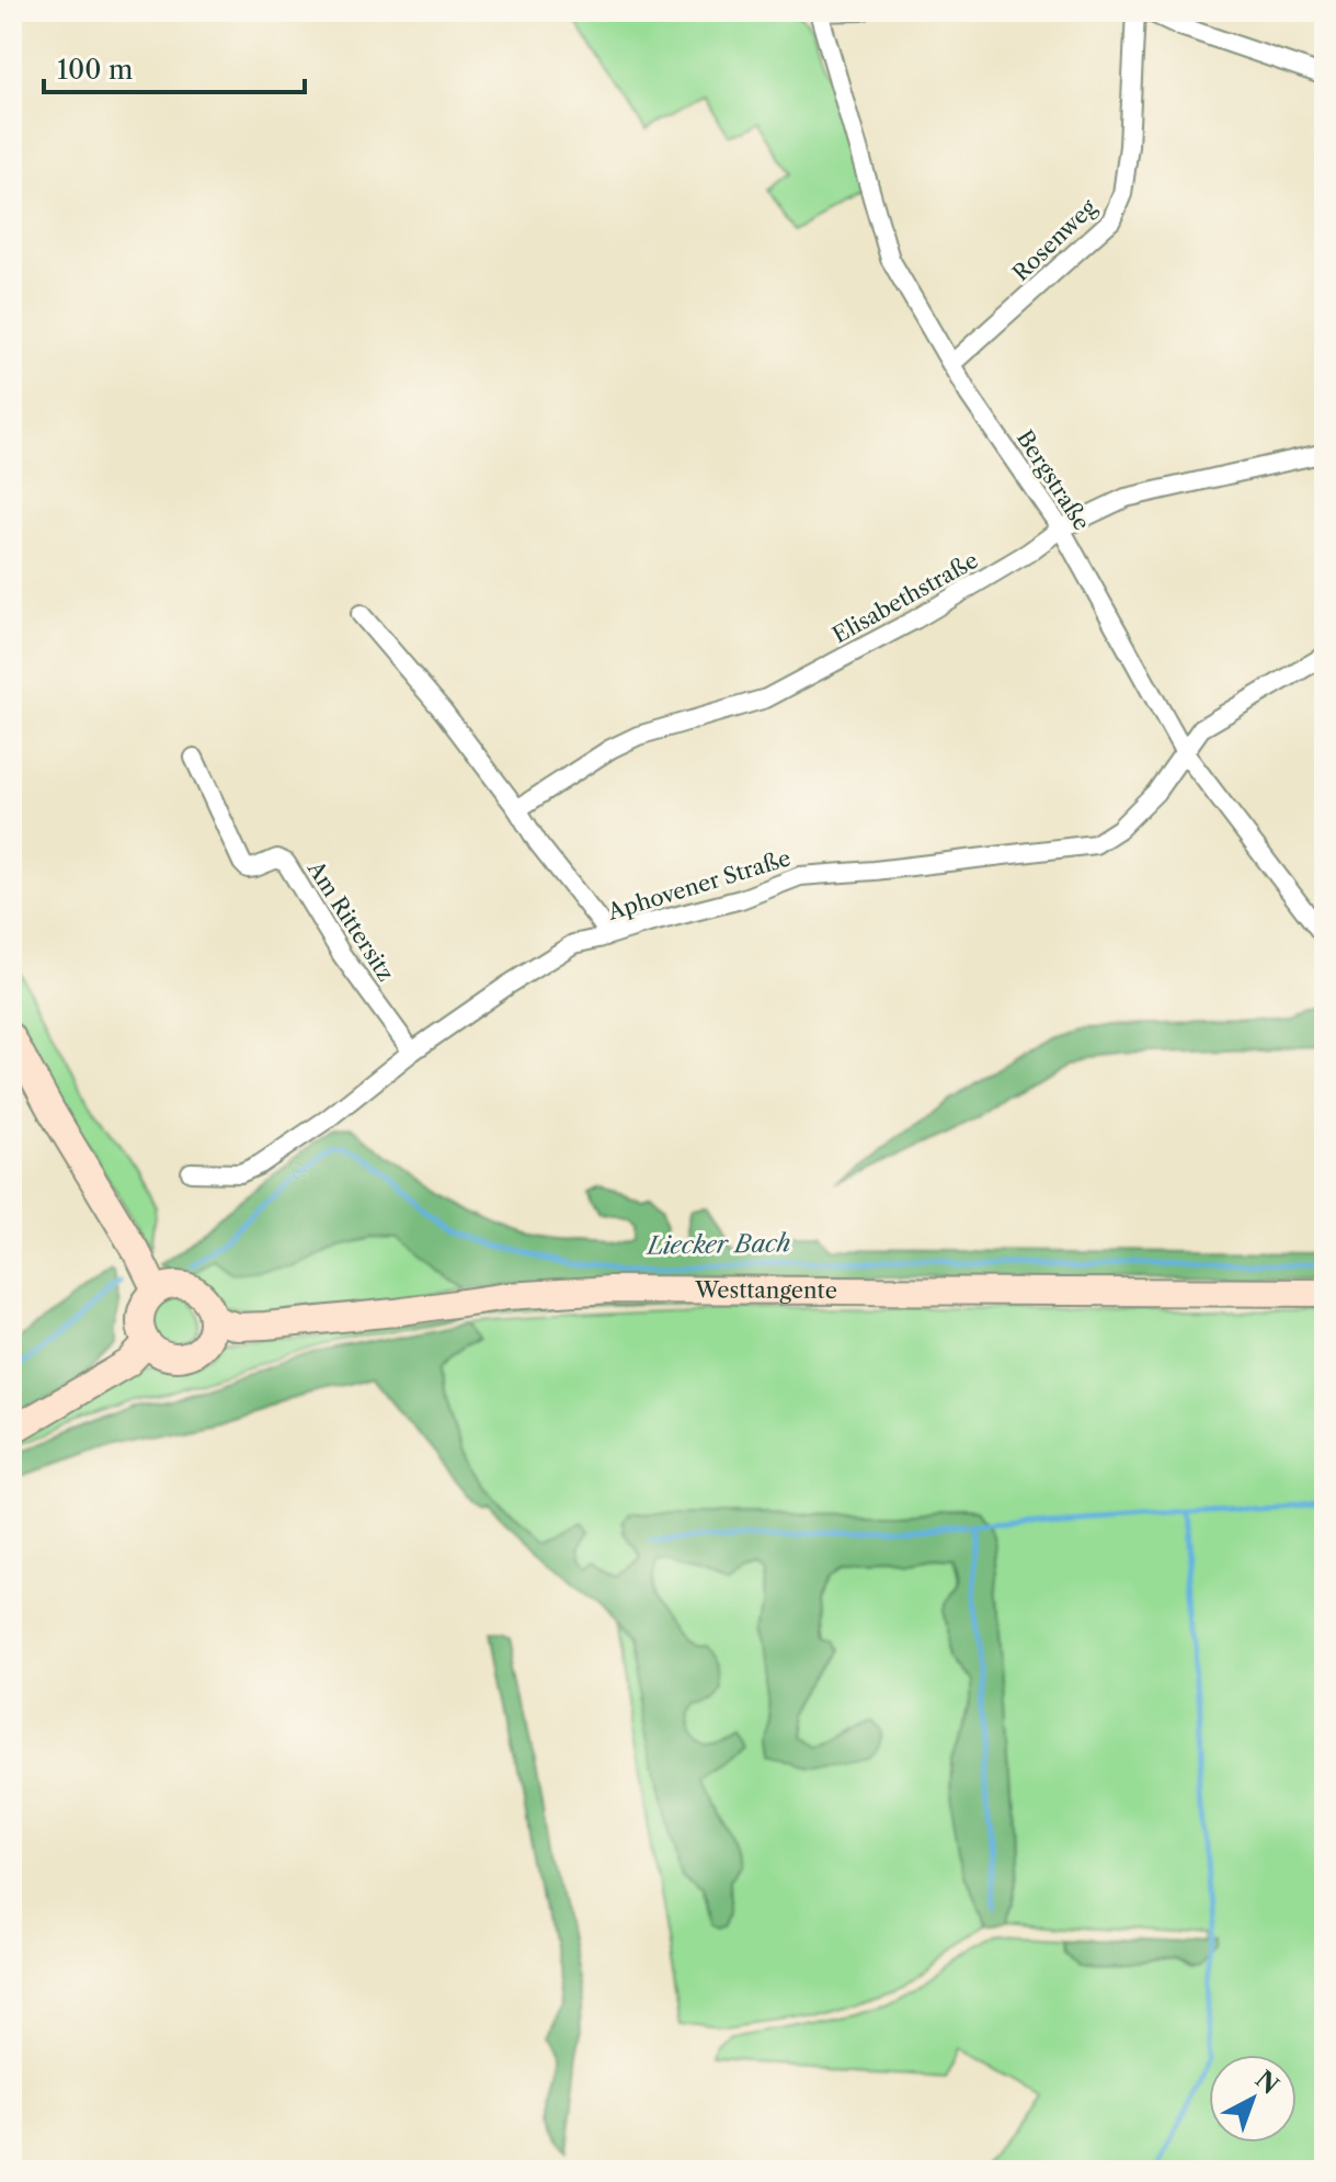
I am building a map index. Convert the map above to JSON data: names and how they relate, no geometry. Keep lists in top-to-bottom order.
{
  "streets": {
    "main road": ["Westtangente"],
    "street": [
      "Rosenweg",
      "Bergstraße",
      "Elisabethstraße",
      "Aphovener Straße",
      "Am Rittersitz"
    ]
  },
  "crossings": [
    ["Rosenweg", "Bergstraße"],
    ["Bergstraße", "Elisabethstraße"],
    ["Bergstraße", "Aphovener Straße"],
    ["Aphovener Straße", "Am Rittersitz"]
  ],
  "water": ["Liecker Bach"],
  "scale_bar": "100 m",
  "north": "top right"
}
